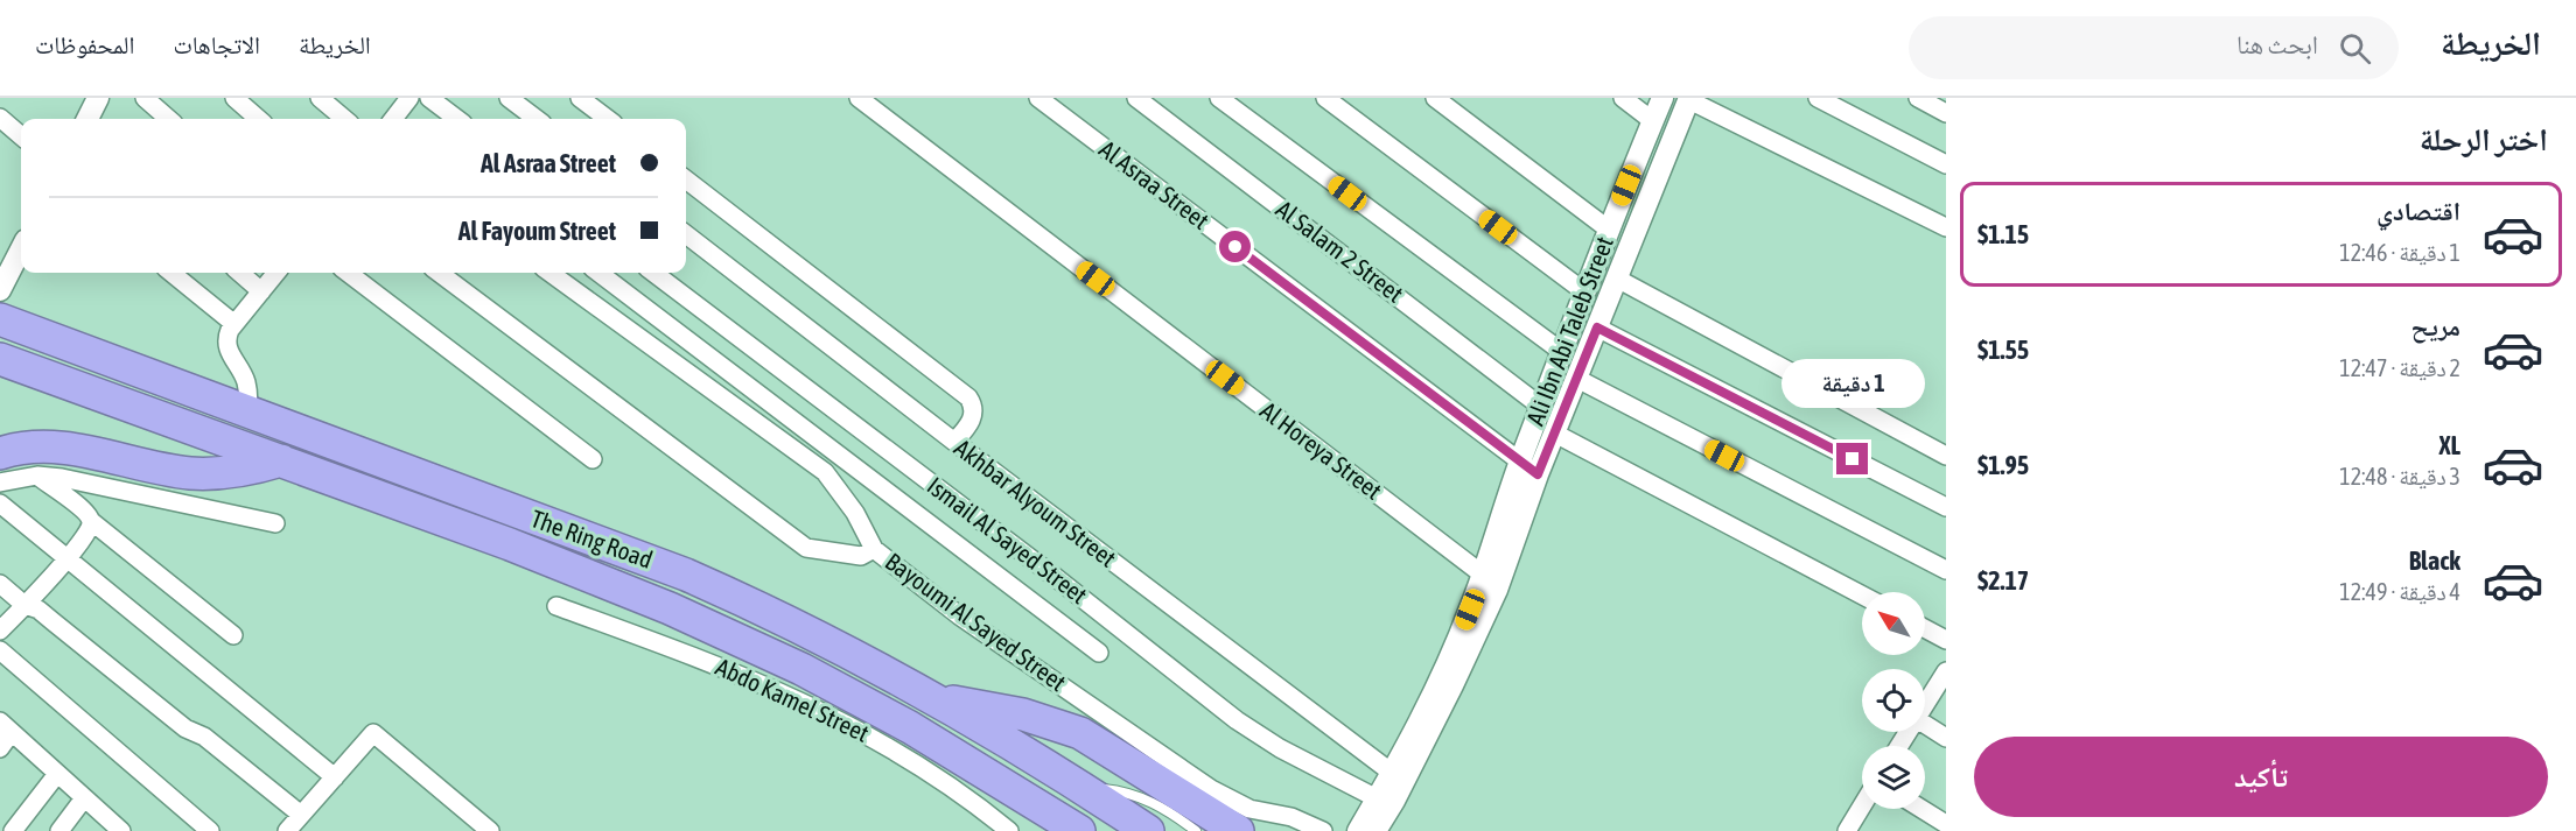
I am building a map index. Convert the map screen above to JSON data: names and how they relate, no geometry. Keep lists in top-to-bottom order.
{
  "streets": {
    "highway": ["The Ring Road"],
    "street": [
      "Al Asraa Street",
      "Al Salam 2 Street",
      "Ali Ibn Abi Taleb Street",
      "Al Horeya Street",
      "Akhbar Alyoum Street",
      "Ismail Al Sayed Street",
      "Bayoumi Al Sayed Street",
      "Abdo Kamel Street"
    ]
  },
  "crossings": [
    ["Al Asraa Street", "Ali Ibn Abi Taleb Street"],
    ["Al Salam 2 Street", "Ali Ibn Abi Taleb Street"],
    ["Ali Ibn Abi Taleb Street", "Al Horeya Street"],
    ["Ali Ibn Abi Taleb Street", "Akhbar Alyoum Street"],
    ["Ali Ibn Abi Taleb Street", "Ismail Al Sayed Street"]
  ],
  "north": "top left",
  "page": {
    "header": "الخريطة",
    "search": "ابحث هنا",
    "nav": ["الخريطة", "الاتجاهات", "المحفوظات"],
    "heading": "اختر الرحلة",
    "banner": ["Al Asraa Street", "Al Fayoum Street"],
    "list": [
      {
        "name": "اقتصادي",
        "note": "1 دقيقة · 12:46",
        "value": "$1.15"
      },
      {
        "name": "مريح",
        "note": "2 دقيقة · 12:47",
        "value": "$1.55"
      },
      {
        "name": "XL",
        "note": "3 دقيقة · 12:48",
        "value": "$1.95"
      },
      {
        "name": "Black",
        "note": "4 دقيقة · 12:49",
        "value": "$2.17"
      }
    ],
    "bubble": "1 دقيقة",
    "buttons": "تأكيد"
  }
}
